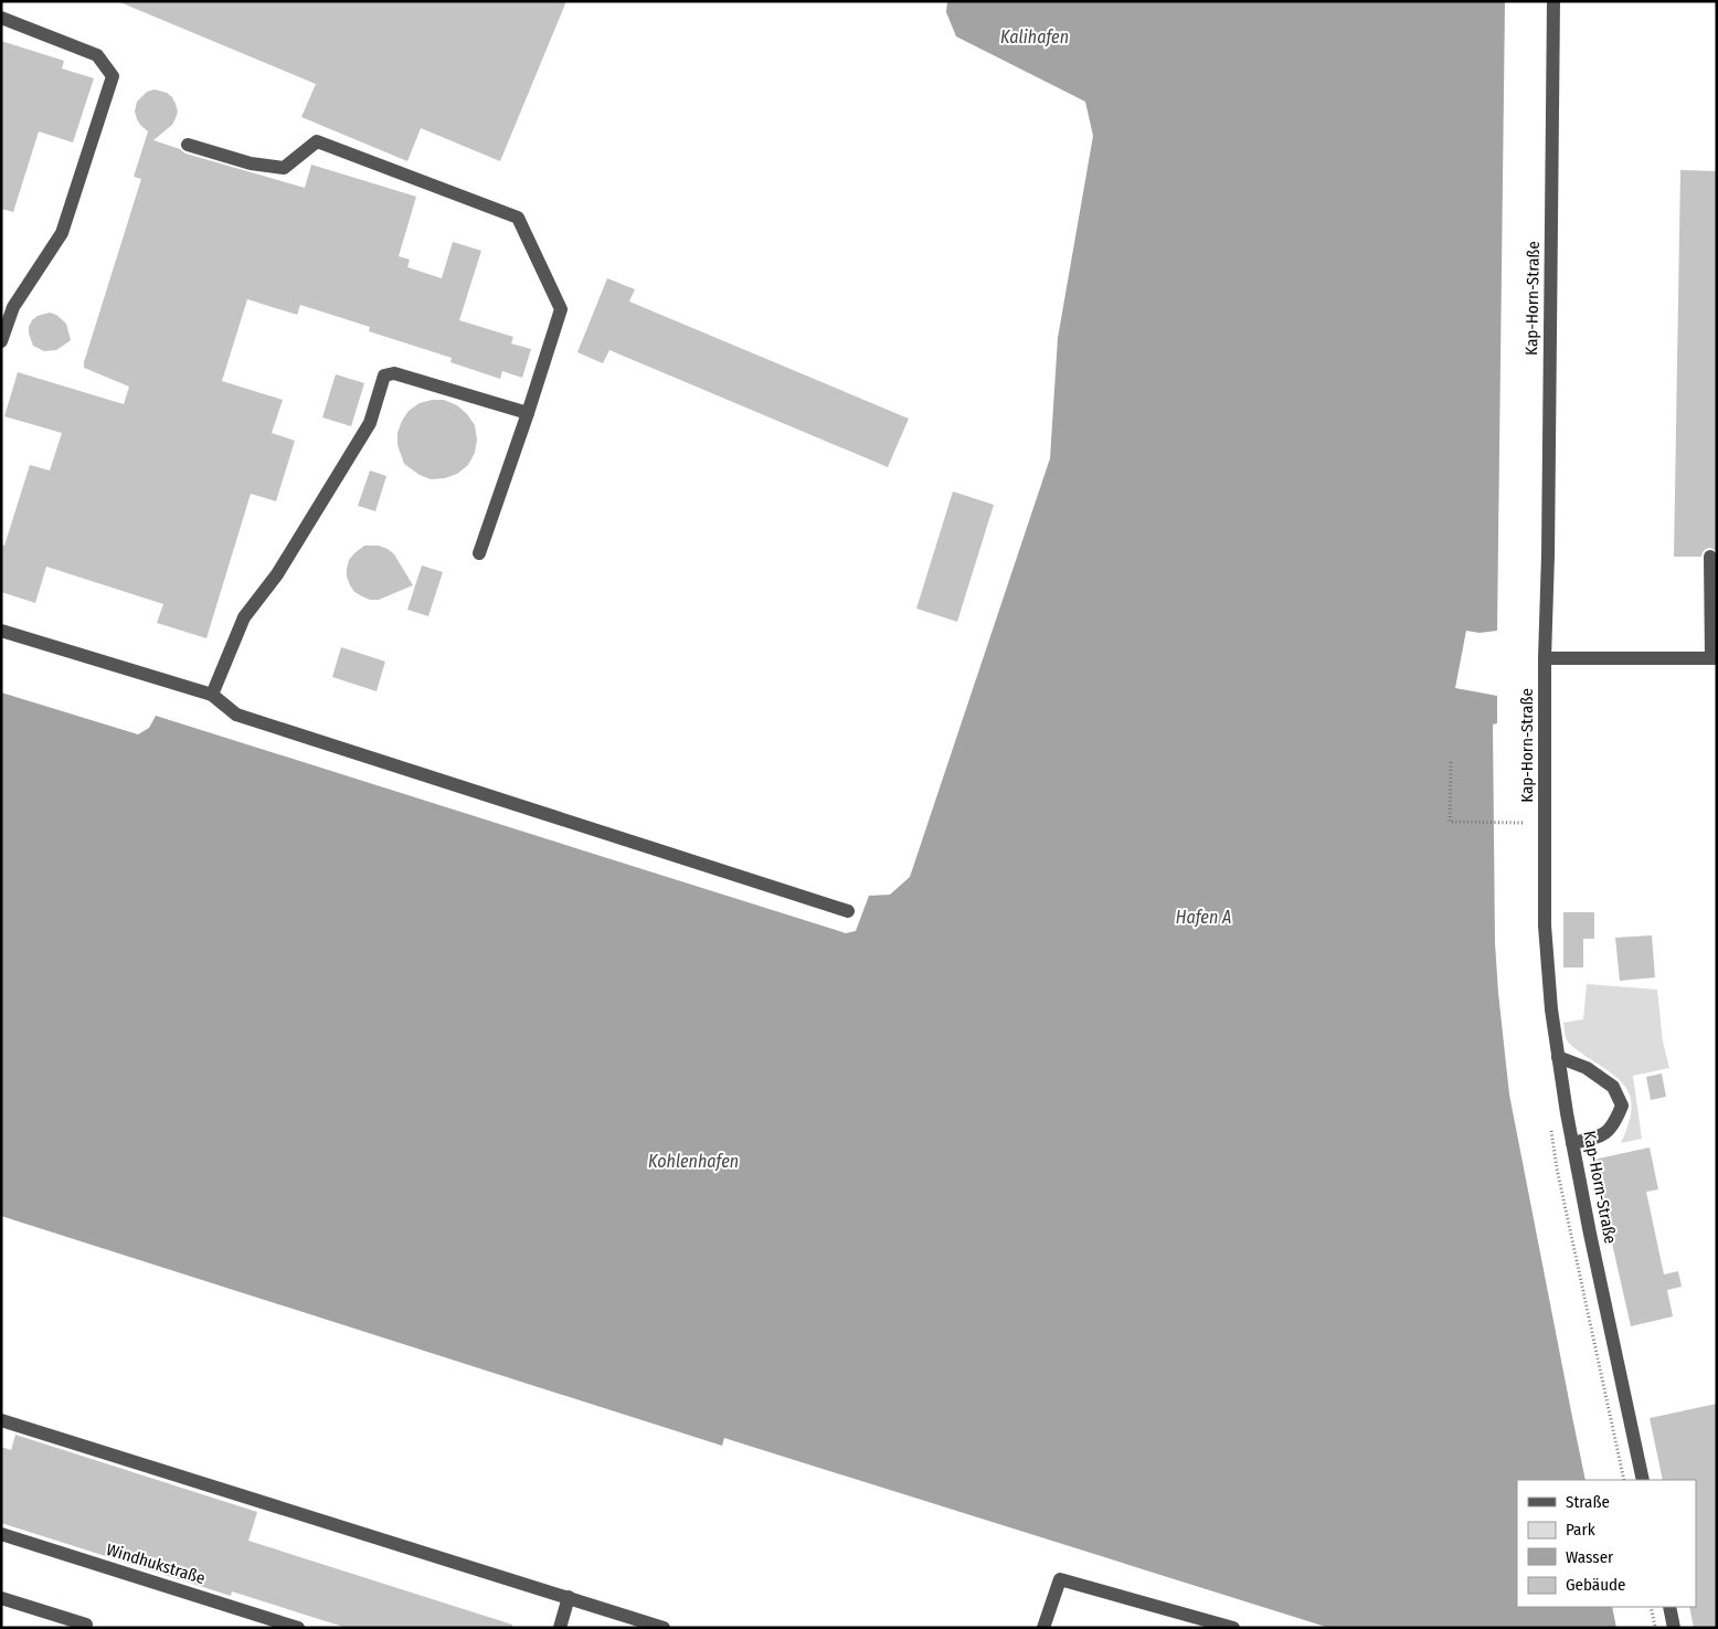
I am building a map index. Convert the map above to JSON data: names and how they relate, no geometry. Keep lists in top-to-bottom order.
{
  "streets": {
    "street": ["Kap-Horn-Straße", "Windhukstraße"]
  },
  "water": ["Kalihafen", "Hafen A", "Kohlenhafen"],
  "legend": [
    "Straße",
    "Park",
    "Wasser",
    "Gebäude"
  ]
}
